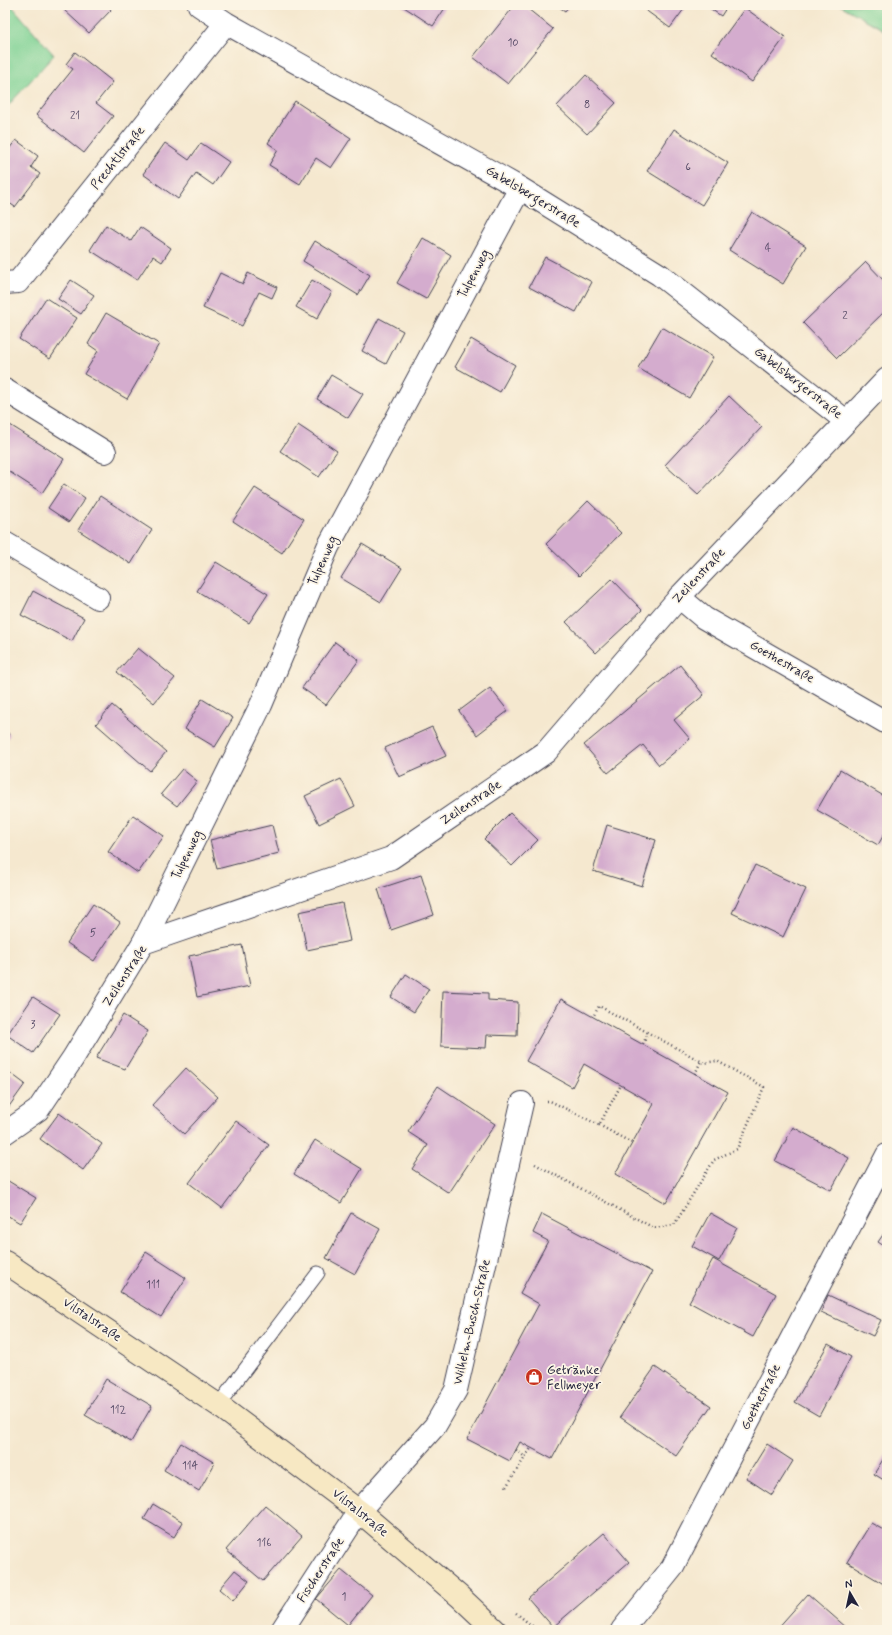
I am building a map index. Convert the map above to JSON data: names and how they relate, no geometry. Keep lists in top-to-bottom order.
{
  "streets": {
    "main road": ["Vilstalstraße"],
    "street": [
      "Prechtlstraße",
      "Gabelsbergerstraße",
      "Tulpenweg",
      "Zeilenstraße",
      "Goethestraße",
      "Wilhelm-Busch-Straße",
      "Fischerstraße"
    ]
  },
  "crossings": [
    ["Prechtlstraße", "Gabelsbergerstraße"],
    ["Gabelsbergerstraße", "Tulpenweg"],
    ["Gabelsbergerstraße", "Zeilenstraße"],
    ["Tulpenweg", "Zeilenstraße"],
    ["Zeilenstraße", "Goethestraße"],
    ["Vilstalstraße", "Wilhelm-Busch-Straße"],
    ["Vilstalstraße", "Fischerstraße"],
    ["Wilhelm-Busch-Straße", "Fischerstraße"]
  ],
  "places": {
    "shop": ["Getränke Fellmeyer"]
  },
  "house_numbers": [
    "10",
    "8",
    "21",
    "6",
    "4",
    "2",
    "5",
    "3",
    "111",
    "112",
    "114",
    "116",
    "1"
  ],
  "north": "top"
}
